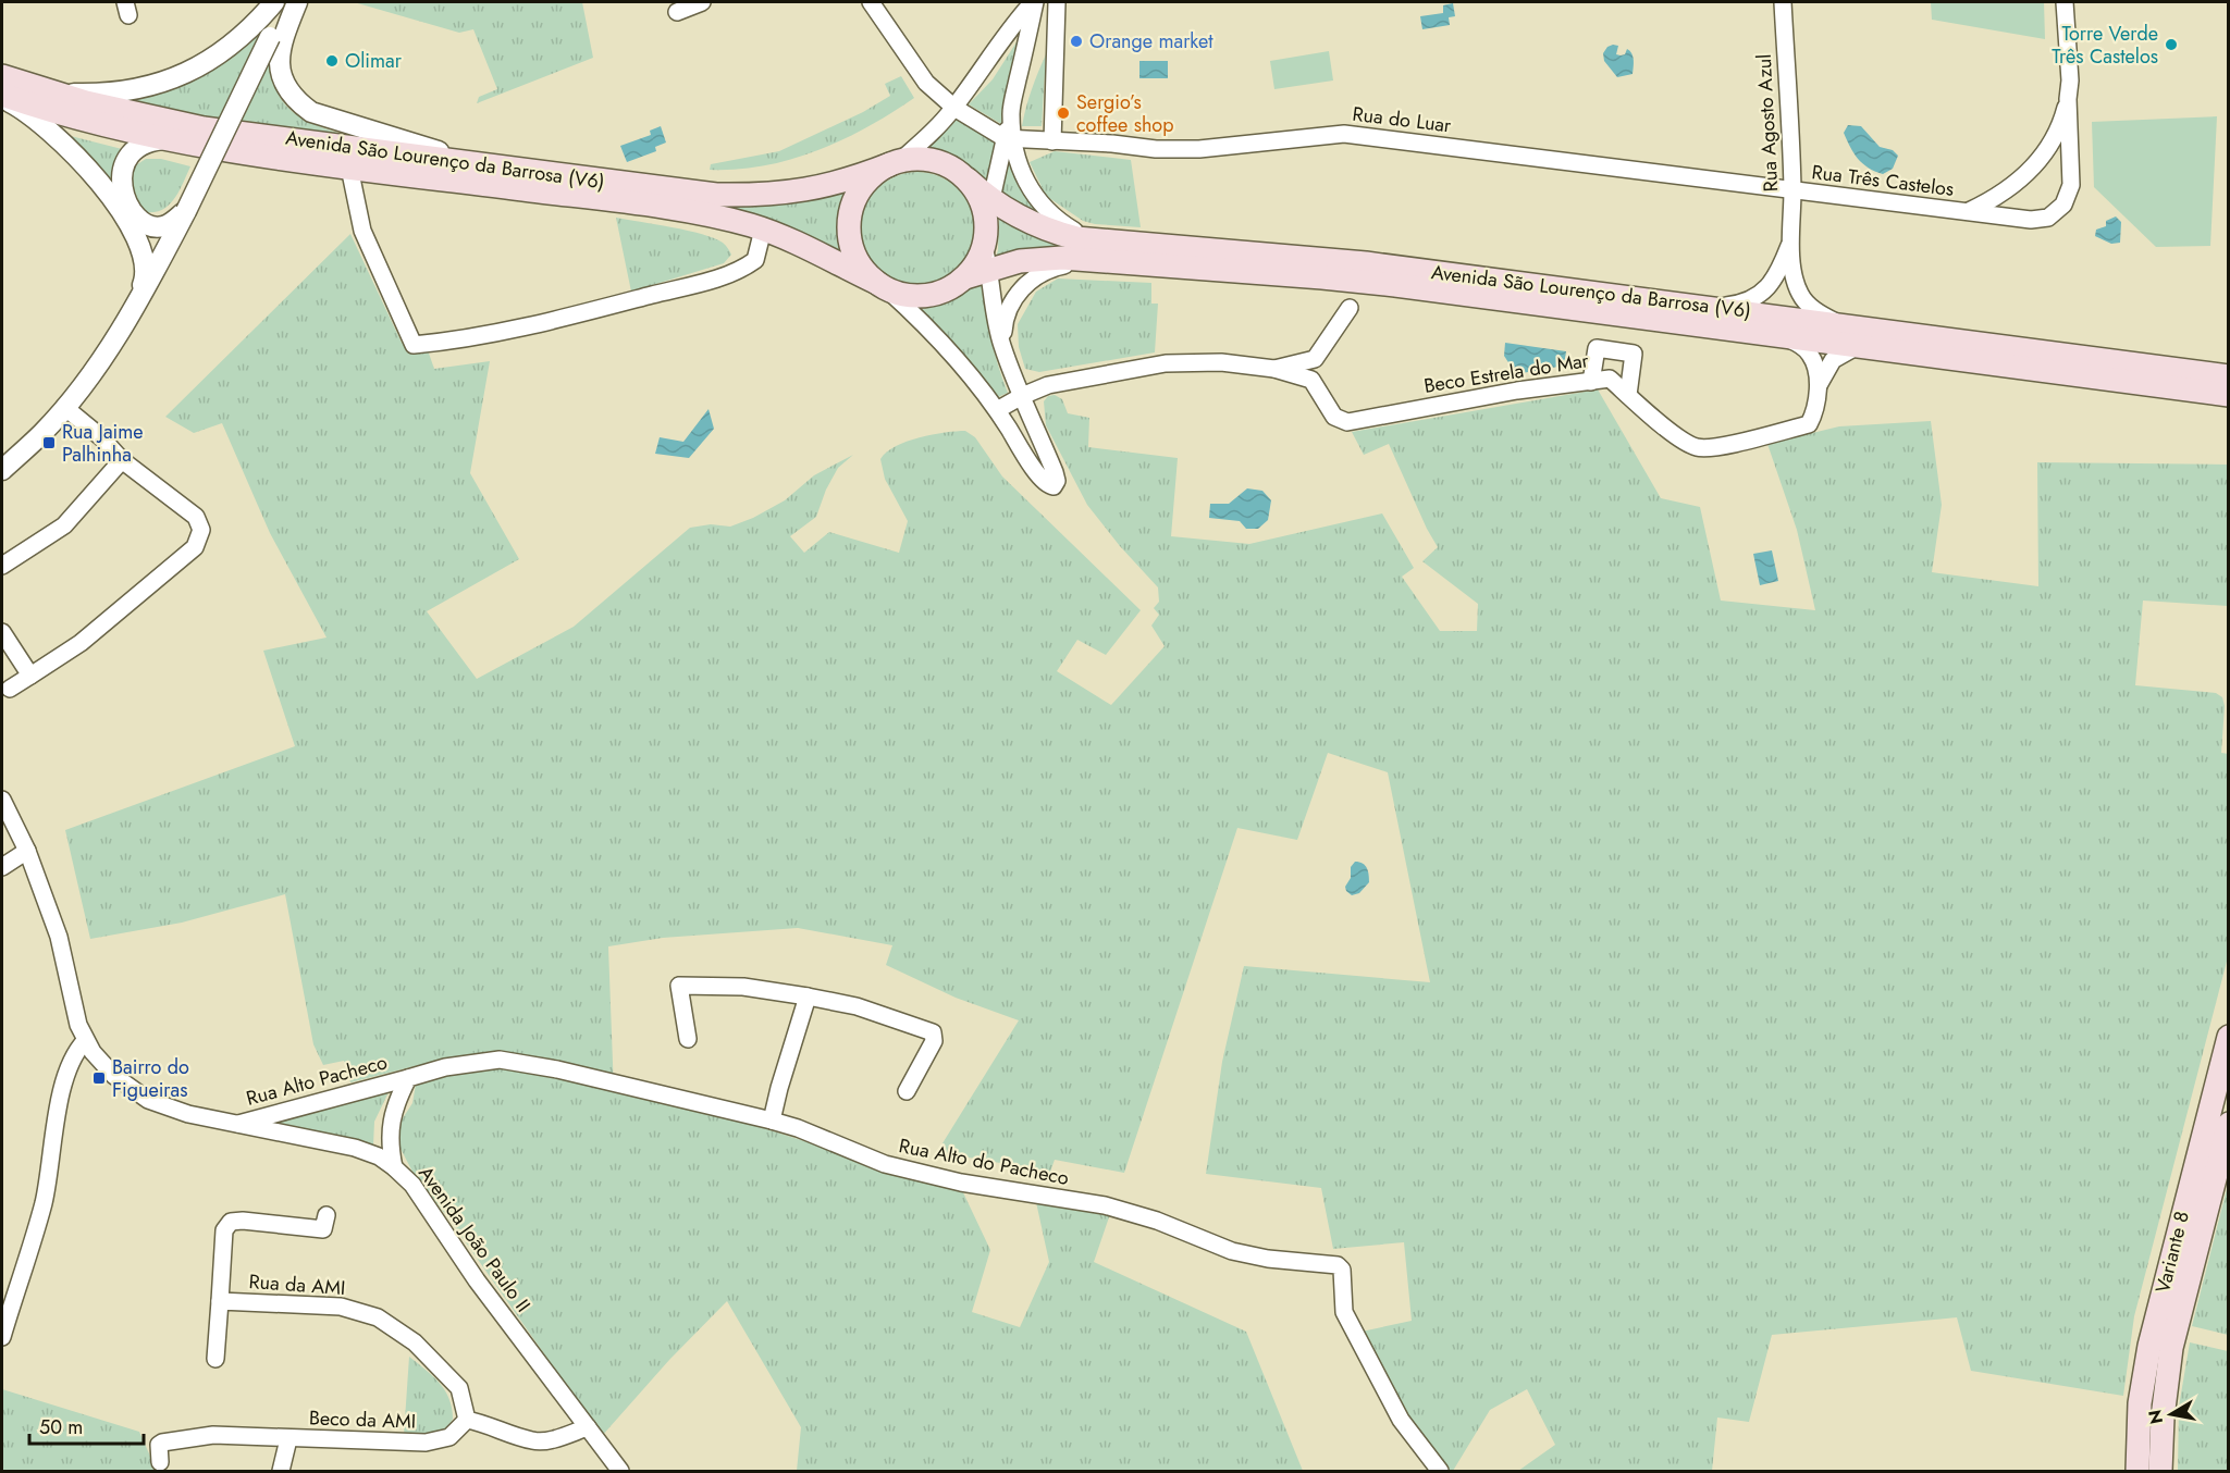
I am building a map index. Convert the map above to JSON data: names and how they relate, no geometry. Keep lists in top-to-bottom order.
{
  "streets": {
    "main road": ["Avenida São Lourenço da Barrosa (V6)", "Variante 8"],
    "street": [
      "Rua do Luar",
      "Rua Agosto Azul",
      "Rua Três Castelos",
      "Beco Estrela do Mar",
      "Rua Alto Pacheco",
      "Rua Alto do Pacheco",
      "Avenida João Paulo II",
      "Rua da AMI",
      "Beco da AMI"
    ]
  },
  "crossings": [
    ["Rua do Luar", "Rua Agosto Azul"],
    ["Rua do Luar", "Rua Três Castelos"],
    ["Rua Agosto Azul", "Avenida São Lourenço da Barrosa (V6)"],
    ["Rua Agosto Azul", "Rua Três Castelos"],
    ["Rua Alto Pacheco", "Rua Alto do Pacheco"],
    ["Rua Alto Pacheco", "Avenida João Paulo II"],
    ["Rua da AMI", "Beco da AMI"]
  ],
  "places": {
    "other": [
      "Orange market",
      "Torre Verde Três Castelos",
      "Olimar",
      "Sergio’s coffee shop"
    ],
    "transit": ["Rua Jaime Palhinha", "Bairro do Figueiras"]
  },
  "scale_bar": "50 m",
  "north": "left"
}
